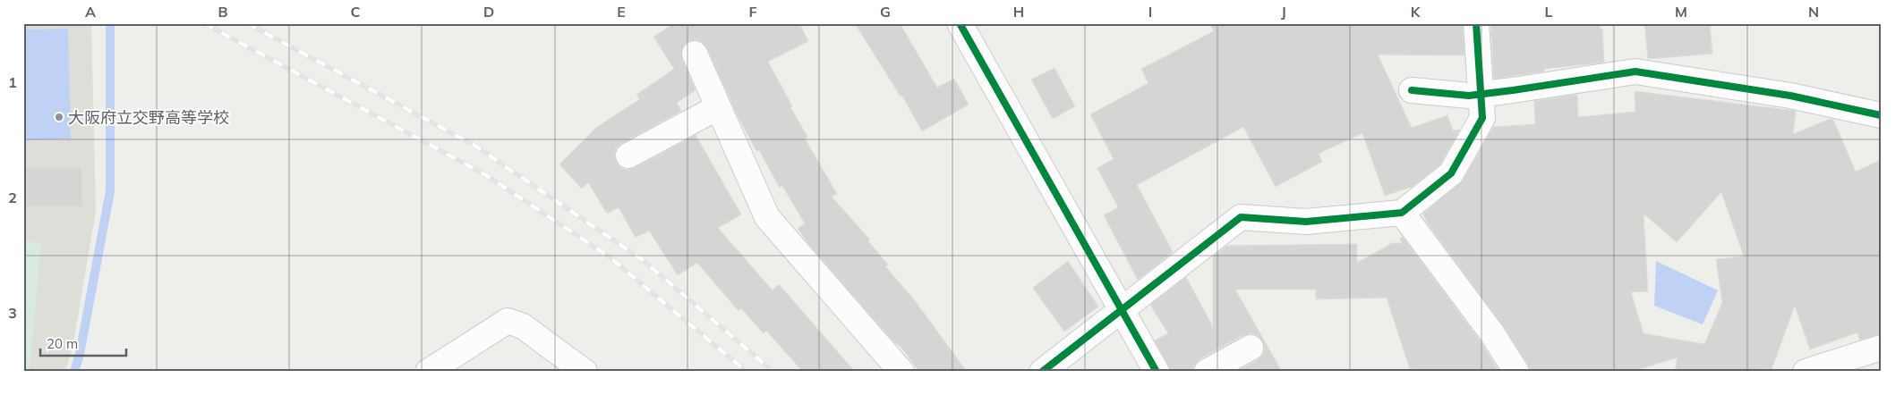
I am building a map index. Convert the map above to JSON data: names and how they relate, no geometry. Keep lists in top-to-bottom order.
{
  "places": ["大阪府立交野高等学校"],
  "scale_bar": "20 m",
  "grid": {
    "columns": [
      "A",
      "B",
      "C",
      "D",
      "E",
      "F",
      "G",
      "H",
      "I",
      "J",
      "K",
      "L",
      "M",
      "N"
    ],
    "rows": ["1", "2", "3"]
  }
}
